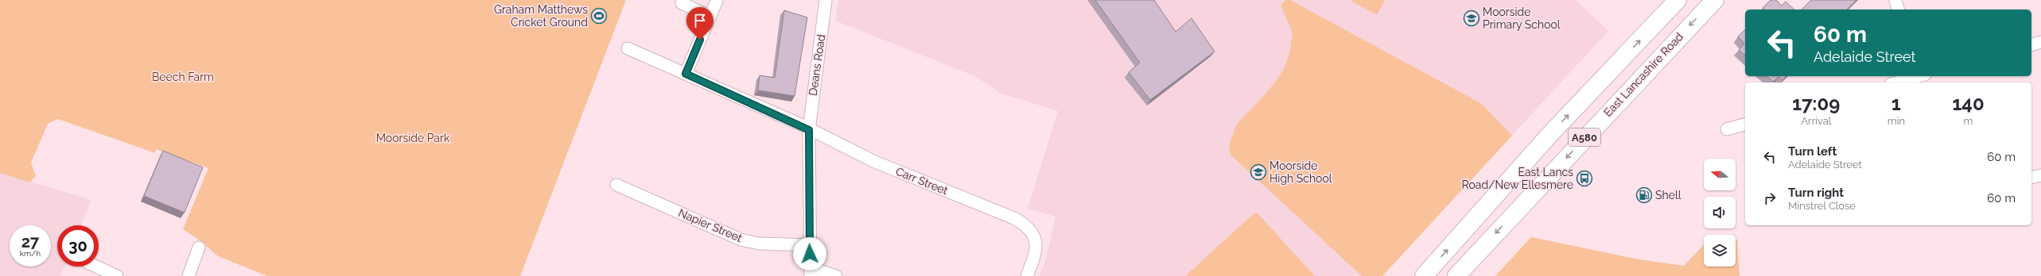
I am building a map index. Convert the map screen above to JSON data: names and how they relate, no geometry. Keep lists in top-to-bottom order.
{
  "streets": {
    "highway": ["East Lancashire Road", "A580"],
    "street": ["Deans Road", "Carr Street", "Napier Street"]
  },
  "crossings": [
    ["Deans Road", "Carr Street"],
    ["Deans Road", "Napier Street"]
  ],
  "parks": ["Beech Farm", "Moorside Park"],
  "places": {
    "sports": ["Graham Matthews Cricket Ground"],
    "school or university": ["Moorside Primary School", "Moorside High School"],
    "bus stop": ["East Lancs Road/New Ellesmere"],
    "fuel station": ["Shell"]
  },
  "north": "left",
  "page": {
    "turn": ["60 m", "Adelaide Street"],
    "eta": [
      "17:09",
      "Arrival",
      "1",
      "min",
      "140",
      "m"
    ],
    "list": [
      {
        "name": "Turn left",
        "note": "Adelaide Street",
        "value": "60 m"
      },
      {
        "name": "Turn right",
        "note": "Minstrel Close",
        "value": "60 m"
      }
    ],
    "speed": "27 km/h",
    "limit": "30"
  }
}
